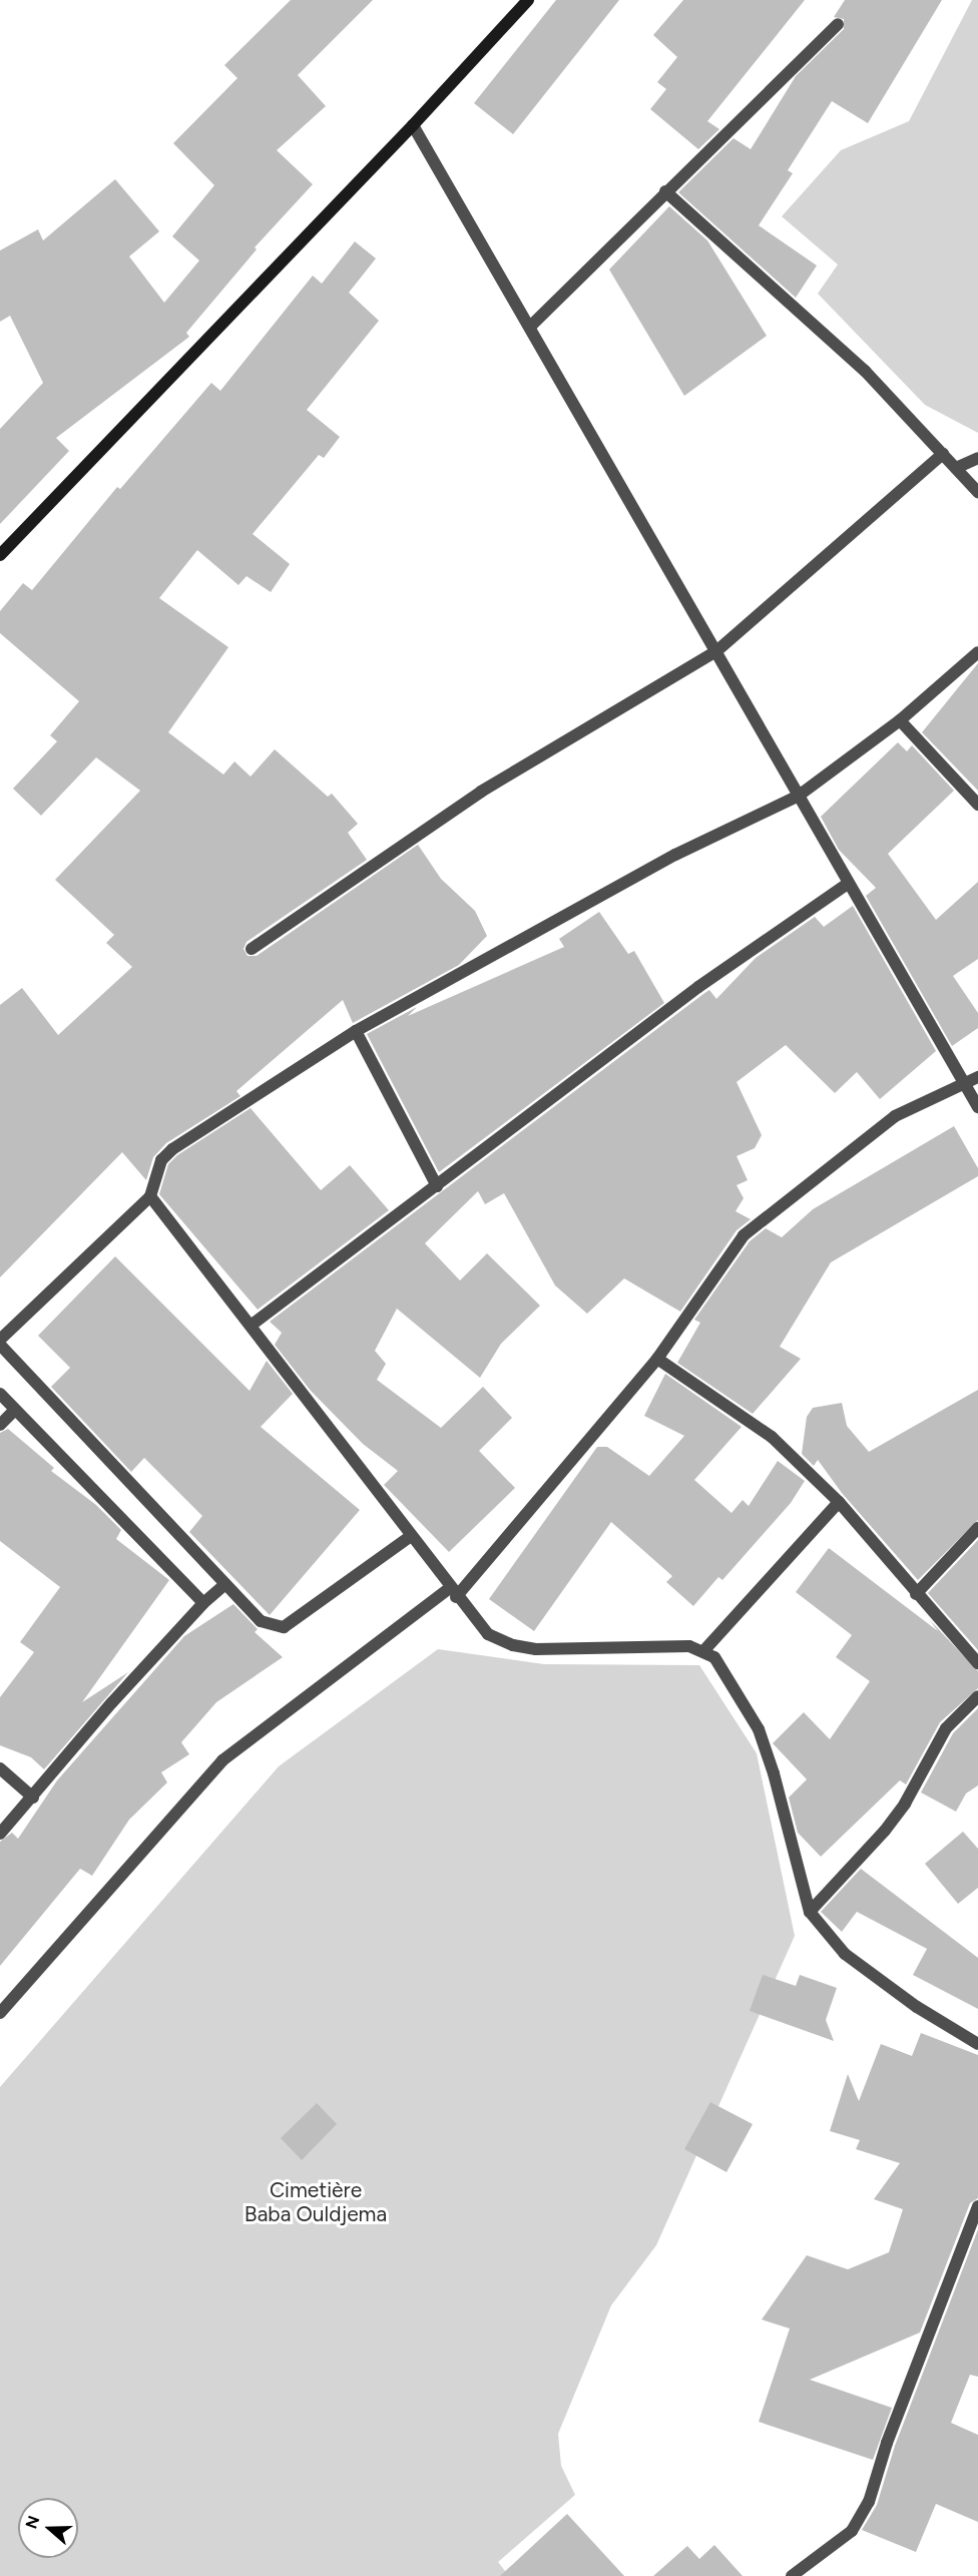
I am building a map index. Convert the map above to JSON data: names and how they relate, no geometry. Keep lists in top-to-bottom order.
{
  "parks": ["Cimetière Baba Ouldjema"],
  "north": "left"
}
